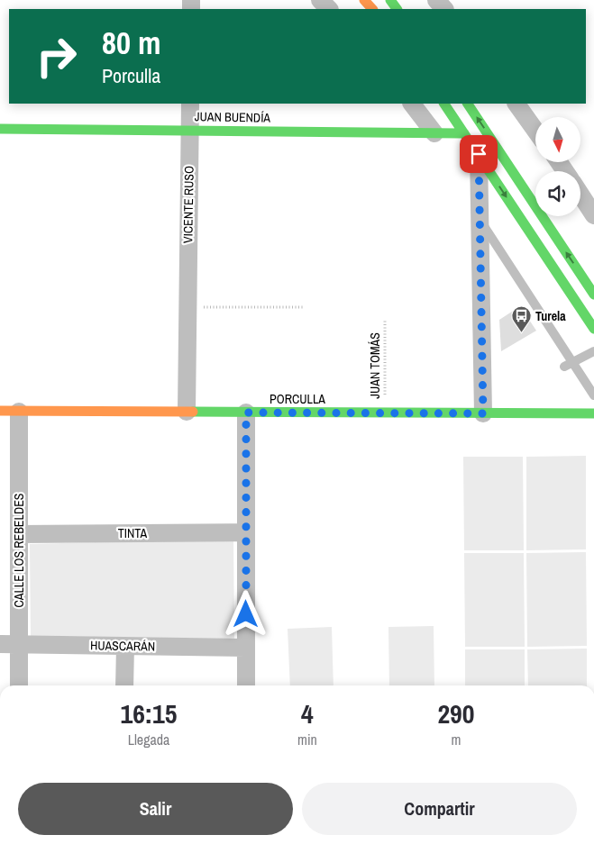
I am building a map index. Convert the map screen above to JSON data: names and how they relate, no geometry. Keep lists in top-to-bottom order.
{
  "streets": {
    "street": [
      "JUAN BUENDÍA",
      "VICENTE RUSO",
      "PORCULLA",
      "TINTA",
      "CALLE LOS REBELDES",
      "HUASCARÁN"
    ],
    "path": ["JUAN TOMÁS"]
  },
  "crossings": [
    ["JUAN BUENDÍA", "VICENTE RUSO"],
    ["VICENTE RUSO", "PORCULLA"],
    ["JUAN TOMÁS", "PORCULLA"],
    ["PORCULLA", "CALLE LOS REBELDES"],
    ["TINTA", "CALLE LOS REBELDES"],
    ["CALLE LOS REBELDES", "HUASCARÁN"]
  ],
  "places": {
    "bus stop": ["Turela"]
  },
  "north": "bottom",
  "page": {
    "turn": ["80 m", "Porculla"],
    "eta": [
      "16:15",
      "Llegada",
      "4",
      "min",
      "290",
      "m"
    ],
    "buttons": ["Salir", "Compartir"]
  }
}
